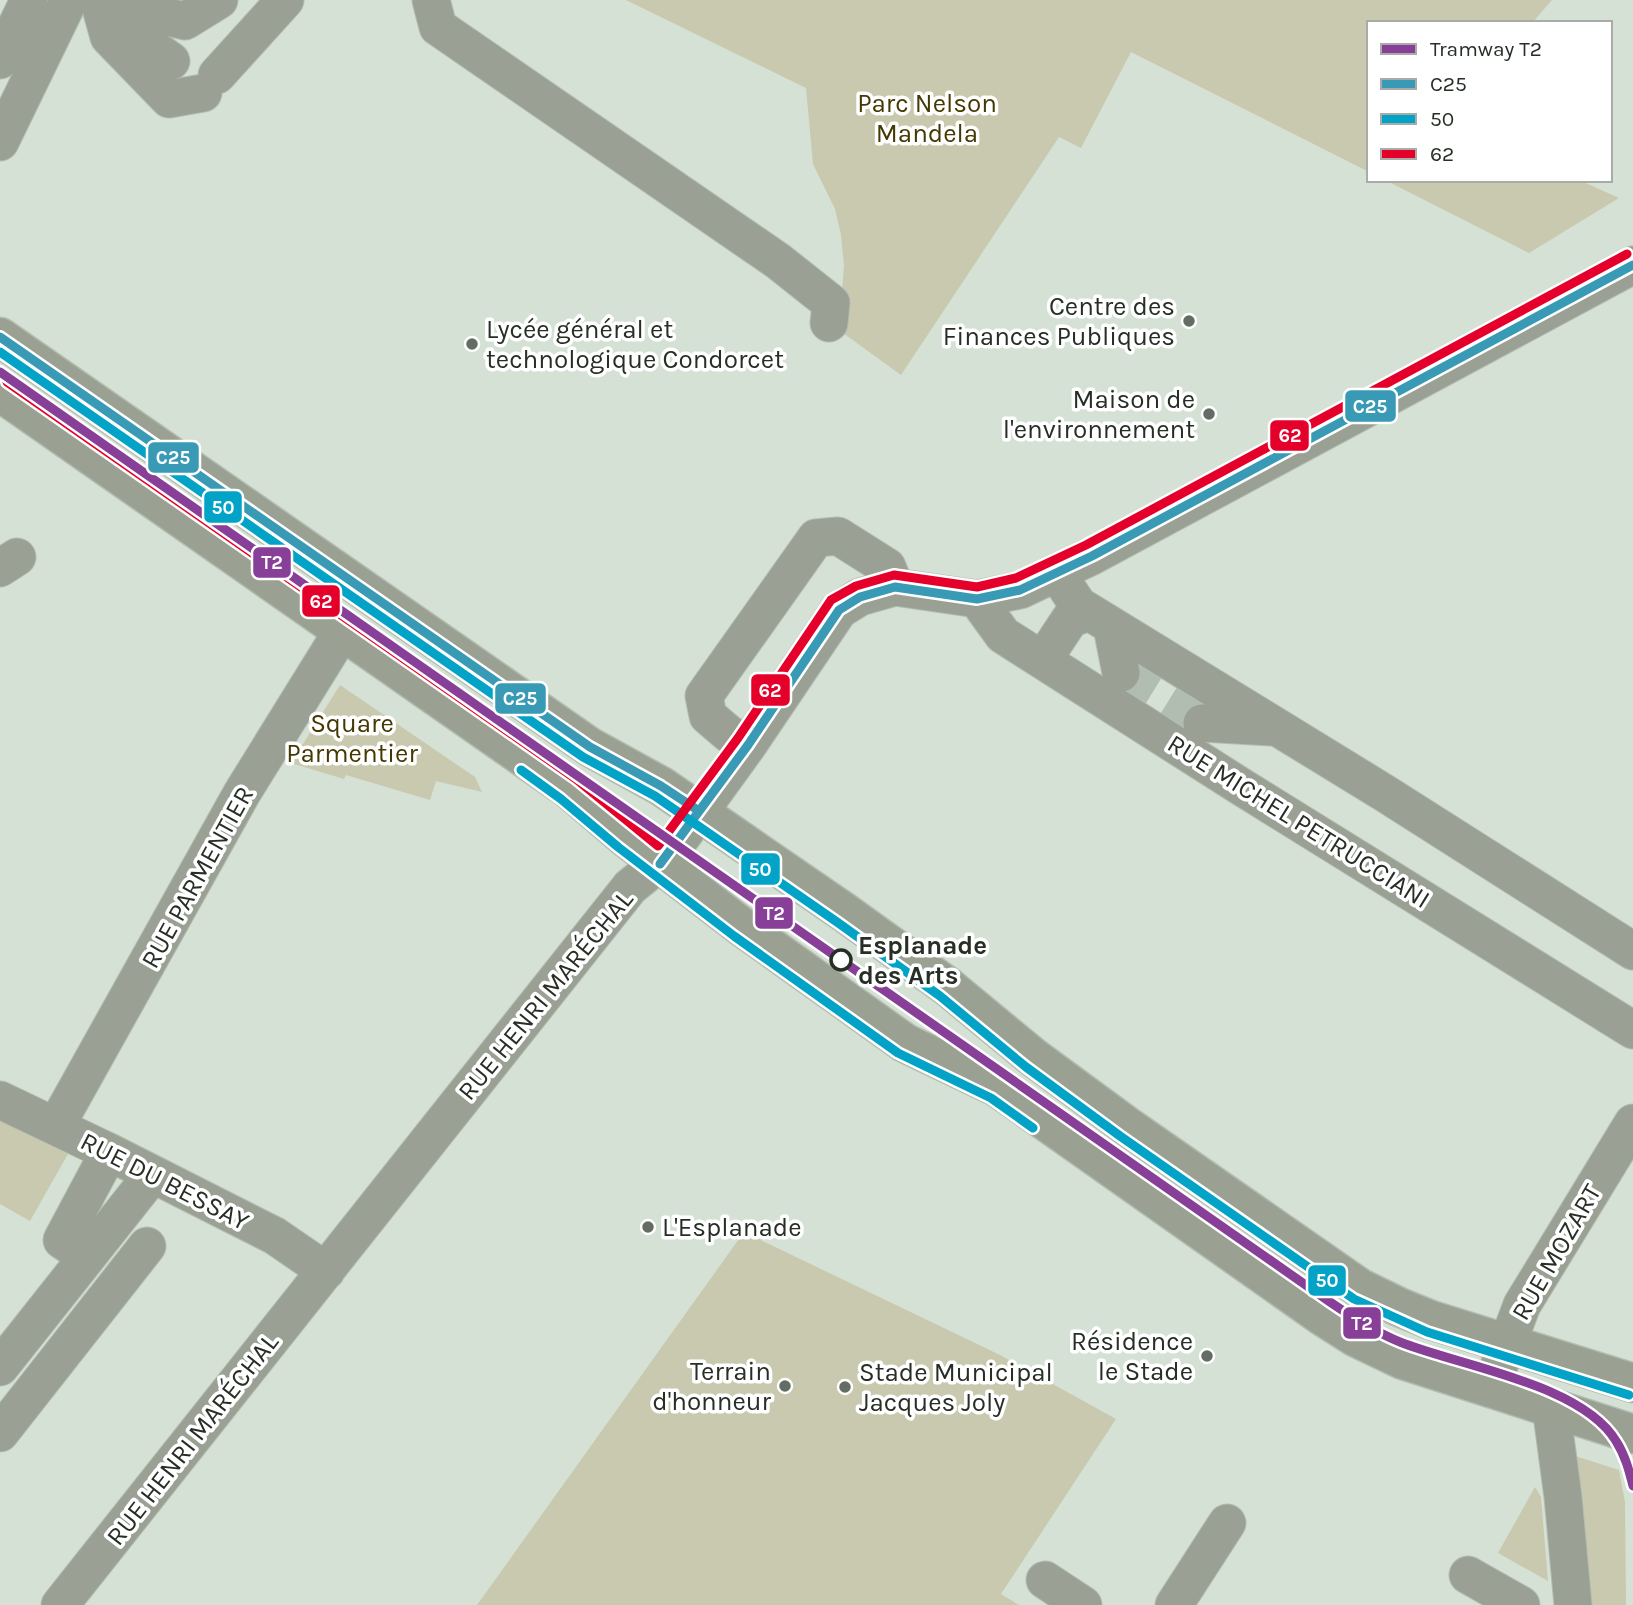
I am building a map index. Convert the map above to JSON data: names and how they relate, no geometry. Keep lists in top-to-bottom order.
{
  "streets": {
    "street": [
      "RUE MICHEL PETRUCCIANI",
      "RUE PARMENTIER",
      "RUE HENRI MARÉCHAL",
      "RUE DU BESSAY",
      "RUE MOZART"
    ]
  },
  "crossings": [
    ["RUE MICHEL PETRUCCIANI", "RUE HENRI MARÉCHAL"],
    ["RUE PARMENTIER", "RUE DU BESSAY"],
    ["RUE HENRI MARÉCHAL", "RUE DU BESSAY"]
  ],
  "parks": ["Parc Nelson Mandela", "Square Parmentier"],
  "places": [
    "Centre des Finances Publiques",
    "Lycée général et technologique Condorcet",
    "Maison de l'environnement",
    "Esplanade des Arts",
    "L'Esplanade",
    "Résidence le Stade",
    "Terrain d'honneur",
    "Stade Municipal Jacques Joly"
  ],
  "lines": [
    "transit line 62",
    "transit line C25",
    "transit line 50",
    "tram line T2"
  ],
  "legend": [
    "Tramway T2",
    "C25",
    "50",
    "62"
  ]
}
